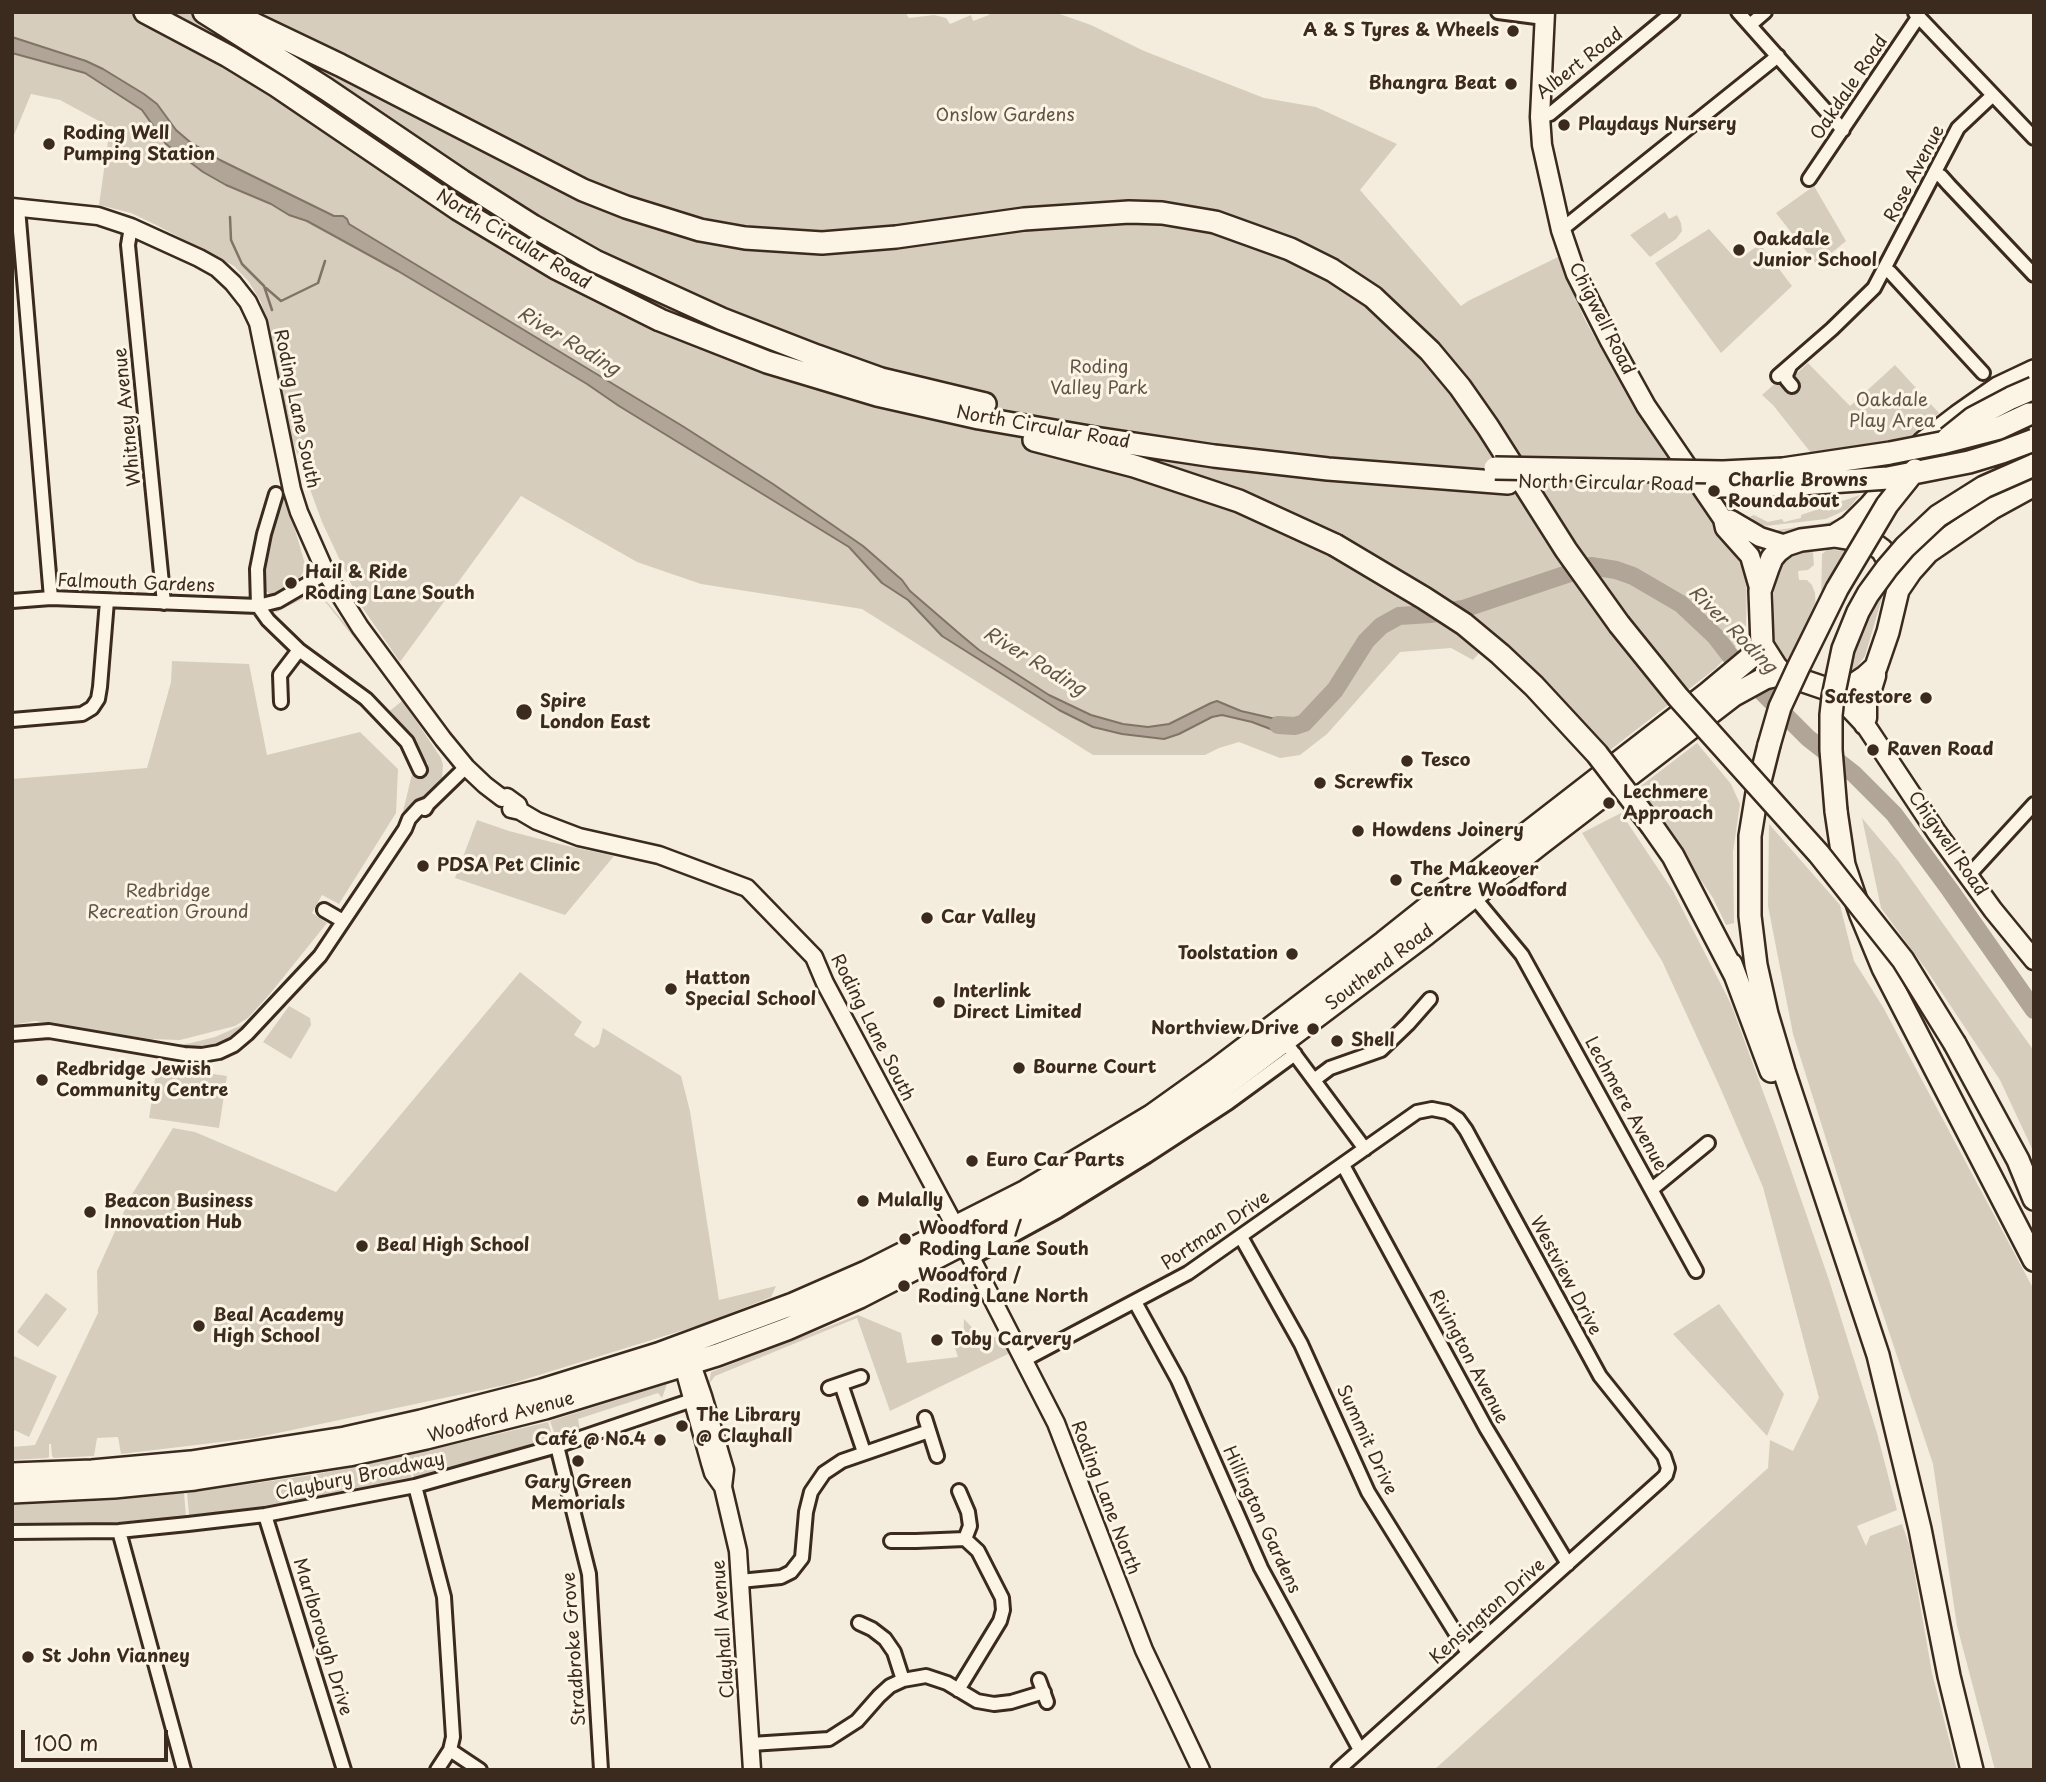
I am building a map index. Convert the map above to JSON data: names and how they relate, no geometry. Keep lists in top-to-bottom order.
{
  "streets": {
    "highway": ["North Circular Road", "Southend Road", "Woodford Avenue"],
    "main road": ["Chigwell Road"],
    "street": [
      "Albert Road",
      "Oakdale Road",
      "Rose Avenue",
      "Roding Lane South",
      "Whitney Avenue",
      "Falmouth Gardens",
      "Lechmere Avenue",
      "Portman Drive",
      "Westview Drive",
      "Rivington Avenue",
      "Summit Drive",
      "Claybury Broadway",
      "Roding Lane North",
      "Hillington Gardens",
      "Kensington Drive",
      "Clayhall Avenue",
      "Marlborough Drive",
      "Stradbroke Grove"
    ]
  },
  "crossings": [
    ["Albert Road", "Chigwell Road"],
    ["Chigwell Road", "Southend Road"],
    ["Roding Lane South", "Whitney Avenue"],
    ["Roding Lane South", "Southend Road"],
    ["Roding Lane South", "Woodford Avenue"],
    ["Roding Lane South", "Roding Lane North"],
    ["Whitney Avenue", "Falmouth Gardens"],
    ["Southend Road", "Lechmere Avenue"],
    ["Southend Road", "Woodford Avenue"],
    ["Southend Road", "Roding Lane North"],
    ["Portman Drive", "Westview Drive"],
    ["Portman Drive", "Rivington Avenue"],
    ["Portman Drive", "Summit Drive"],
    ["Portman Drive", "Roding Lane North"],
    ["Portman Drive", "Hillington Gardens"],
    ["Westview Drive", "Kensington Drive"],
    ["Rivington Avenue", "Kensington Drive"],
    ["Woodford Avenue", "Roding Lane North"],
    ["Woodford Avenue", "Clayhall Avenue"],
    ["Summit Drive", "Kensington Drive"],
    ["Claybury Broadway", "Clayhall Avenue"],
    ["Claybury Broadway", "Marlborough Drive"],
    ["Claybury Broadway", "Stradbroke Grove"],
    ["Hillington Gardens", "Kensington Drive"]
  ],
  "water": ["River Roding"],
  "parks": [
    "Onslow Gardens",
    "Roding Valley Park",
    "Oakdale Play Area",
    "Redbridge Recreation Ground"
  ],
  "places": [
    "A & S Tyres & Wheels",
    "Bhangra Beat",
    "Playdays Nursery",
    "Roding Well Pumping Station",
    "Oakdale Junior School",
    "Charlie Browns Roundabout",
    "Hail & Ride Roding Lane South",
    "Safestore",
    "Spire London East",
    "Raven Road",
    "Tesco",
    "Screwfix",
    "Lechmere Approach",
    "Howdens Joinery",
    "PDSA Pet Clinic",
    "The Makeover Centre Woodford",
    "Car Valley",
    "Toolstation",
    "Hatton Special School",
    "Interlink Direct Limited",
    "Northview Drive",
    "Shell",
    "Bourne Court",
    "Redbridge Jewish Community Centre",
    "Euro Car Parts",
    "Mulally",
    "Beacon Business Innovation Hub",
    "Woodford / Roding Lane South",
    "Beal High School",
    "Woodford / Roding Lane North",
    "Beal Academy High School",
    "Toby Carvery",
    "The Library @ Clayhall",
    "Café @ No.4",
    "Gary Green Memorials",
    "St John Vianney"
  ],
  "scale_bar": "100 m"
}
